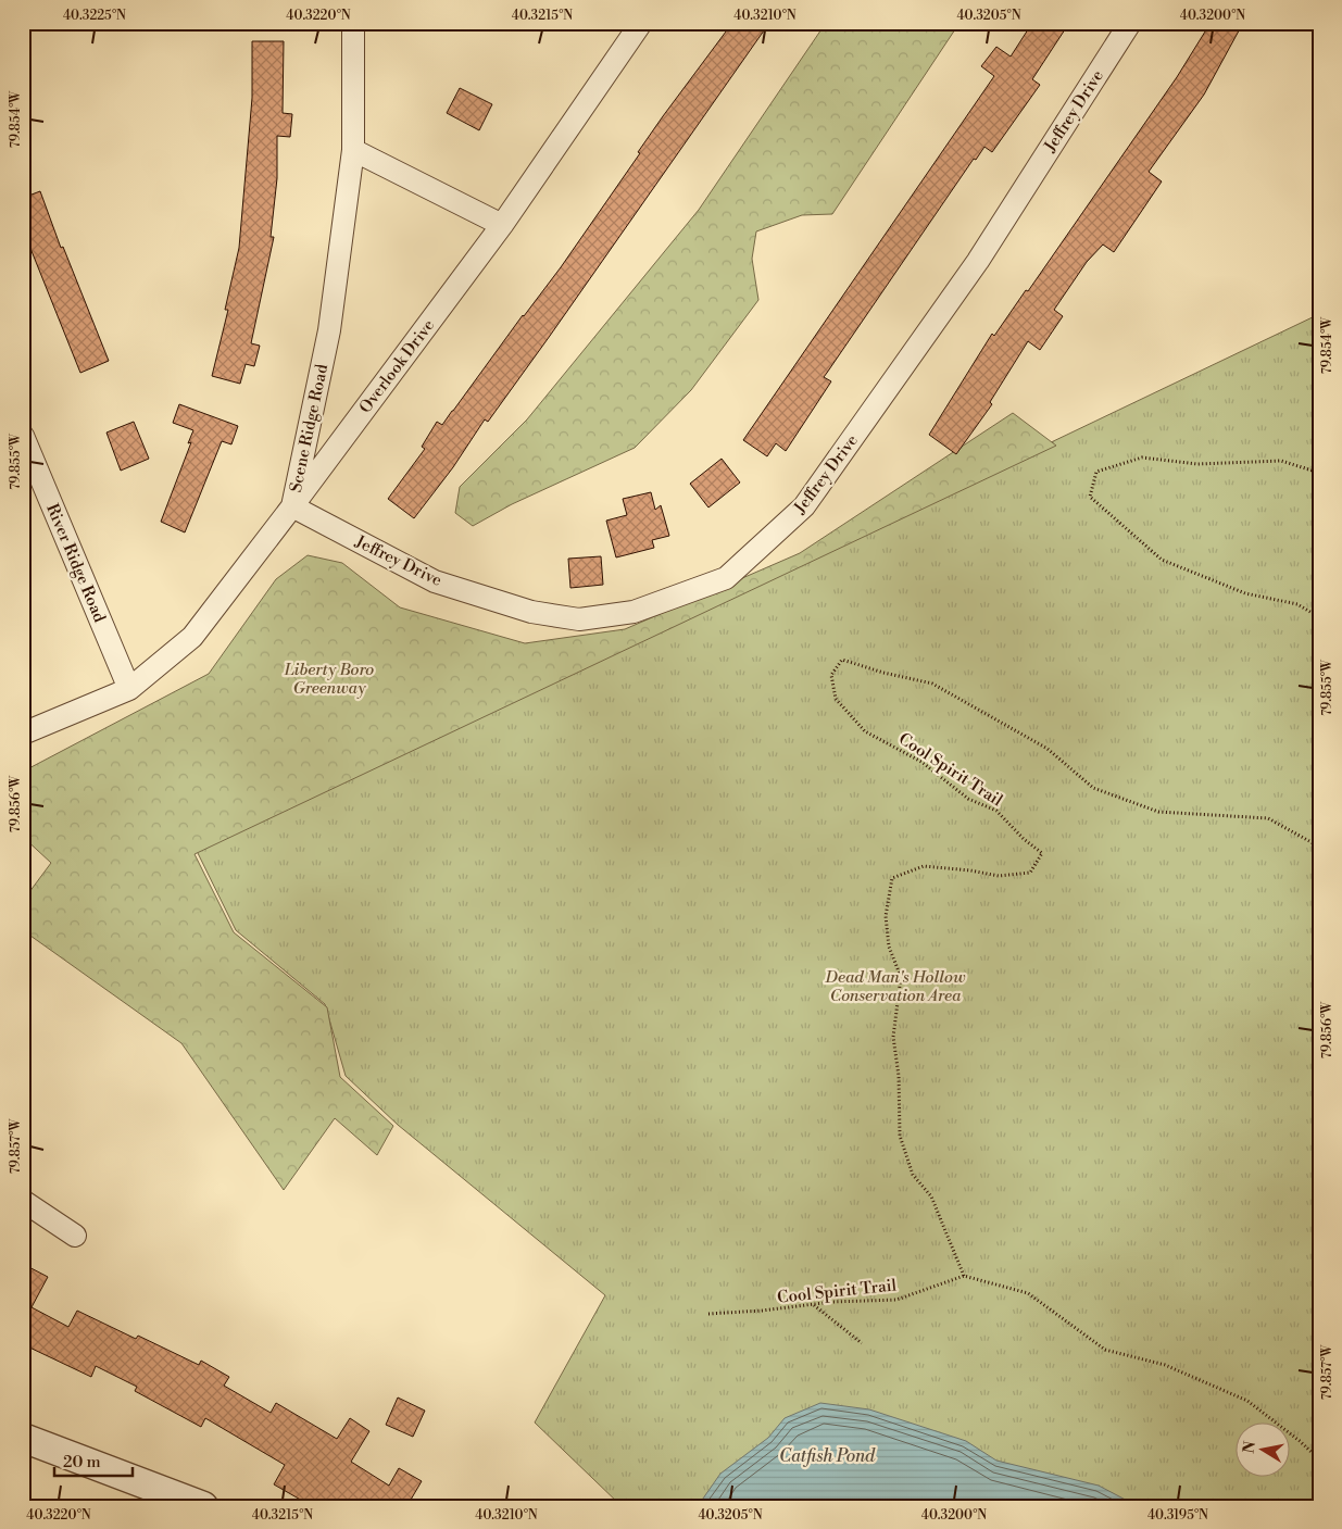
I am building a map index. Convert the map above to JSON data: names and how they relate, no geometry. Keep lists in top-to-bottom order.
{
  "streets": {
    "street": [
      "Jeffrey Drive",
      "Overlook Drive",
      "Scene Ridge Road",
      "River Ridge Road"
    ],
    "path": ["Cool Spirit Trail"]
  },
  "crossings": [
    ["Jeffrey Drive", "Overlook Drive"],
    ["Jeffrey Drive", "Scene Ridge Road"],
    ["Overlook Drive", "Scene Ridge Road"],
    ["Scene Ridge Road", "River Ridge Road"]
  ],
  "water": ["Catfish Pond"],
  "parks": ["Liberty Boro Greenway", "Dead Man's Hollow Conservation Area"],
  "scale_bar": "20 m",
  "north": "left",
  "coordinates": [
    "40.3225°N",
    "40.3220°N",
    "40.3215°N",
    "40.3210°N",
    "40.3205°N",
    "40.3200°N",
    "79.854°W",
    "79.855°W",
    "79.856°W",
    "79.857°W",
    "40.3195°N"
  ]
}
